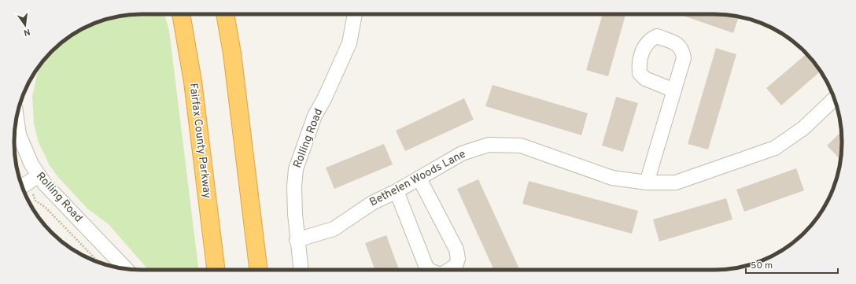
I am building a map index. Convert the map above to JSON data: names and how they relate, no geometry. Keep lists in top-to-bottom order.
{
  "streets": {
    "highway": ["Fairfax County Parkway"],
    "street": ["Rolling Road", "Bethelen Woods Lane"]
  },
  "crossings": [
    ["Rolling Road", "Bethelen Woods Lane"]
  ],
  "scale_bar": "50 m",
  "north": "bottom"
}
